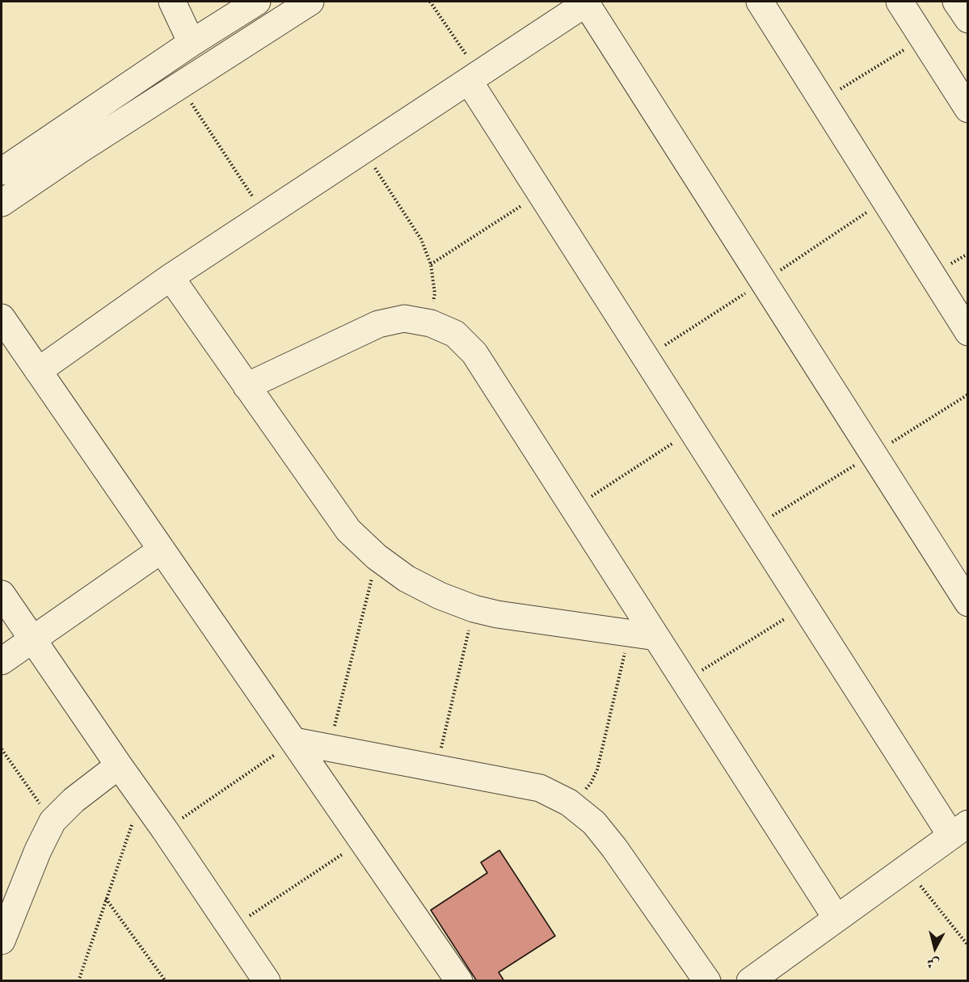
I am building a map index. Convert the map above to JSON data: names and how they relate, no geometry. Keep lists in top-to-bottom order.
{
  "north": "bottom"
}
